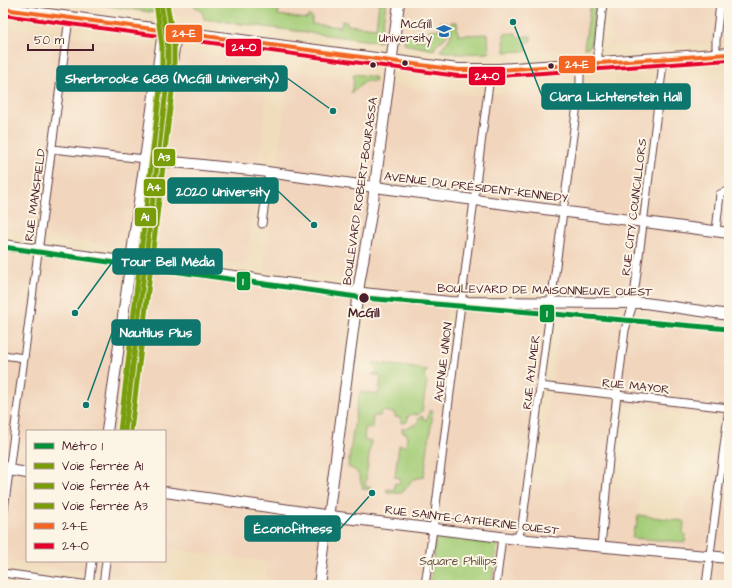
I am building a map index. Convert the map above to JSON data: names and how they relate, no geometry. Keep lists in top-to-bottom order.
{
  "streets": {
    "street": [
      "AVENUE DU PRÉSIDENT-KENNEDY",
      "BOULEVARD ROBERT-BOURASSA",
      "RUE MANSFIELD",
      "RUE CITY COUNCILLORS",
      "BOULEVARD DE MAISONNEUVE OUEST",
      "AVENUE UNION",
      "RUE AYLMER",
      "RUE MAYOR",
      "RUE SAINTE-CATHERINE OUEST"
    ]
  },
  "crossings": [
    ["AVENUE DU PRÉSIDENT-KENNEDY", "BOULEVARD ROBERT-BOURASSA"],
    ["AVENUE DU PRÉSIDENT-KENNEDY", "RUE MANSFIELD"],
    ["AVENUE DU PRÉSIDENT-KENNEDY", "RUE CITY COUNCILLORS"],
    ["AVENUE DU PRÉSIDENT-KENNEDY", "AVENUE UNION"],
    ["AVENUE DU PRÉSIDENT-KENNEDY", "RUE AYLMER"],
    ["BOULEVARD ROBERT-BOURASSA", "BOULEVARD DE MAISONNEUVE OUEST"],
    ["BOULEVARD ROBERT-BOURASSA", "RUE SAINTE-CATHERINE OUEST"],
    ["RUE MANSFIELD", "BOULEVARD DE MAISONNEUVE OUEST"],
    ["RUE CITY COUNCILLORS", "BOULEVARD DE MAISONNEUVE OUEST"],
    ["RUE CITY COUNCILLORS", "RUE MAYOR"],
    ["RUE CITY COUNCILLORS", "RUE SAINTE-CATHERINE OUEST"],
    ["BOULEVARD DE MAISONNEUVE OUEST", "AVENUE UNION"],
    ["BOULEVARD DE MAISONNEUVE OUEST", "RUE AYLMER"],
    ["AVENUE UNION", "RUE SAINTE-CATHERINE OUEST"],
    ["RUE AYLMER", "RUE MAYOR"],
    ["RUE AYLMER", "RUE SAINTE-CATHERINE OUEST"]
  ],
  "parks": ["Square Phillips"],
  "places": {
    "other": [
      "Clara Lichtenstein Hall",
      "Sherbrooke 688 (McGill University)",
      "2020 University",
      "McGill",
      "Tour Bell Média",
      "Nautilus Plus",
      "Éconofitness"
    ],
    "school or university": ["McGill University"]
  },
  "lines": [
    "rail line A1",
    "rail line A4",
    "rail line A3",
    "transit line 24-E",
    "transit line 24-O",
    "metro line 1"
  ],
  "legend": [
    "Métro 1",
    "Voie ferrée A1",
    "Voie ferrée A4",
    "Voie ferrée A3",
    "24-E",
    "24-O"
  ],
  "scale_bar": "50 m"
}
